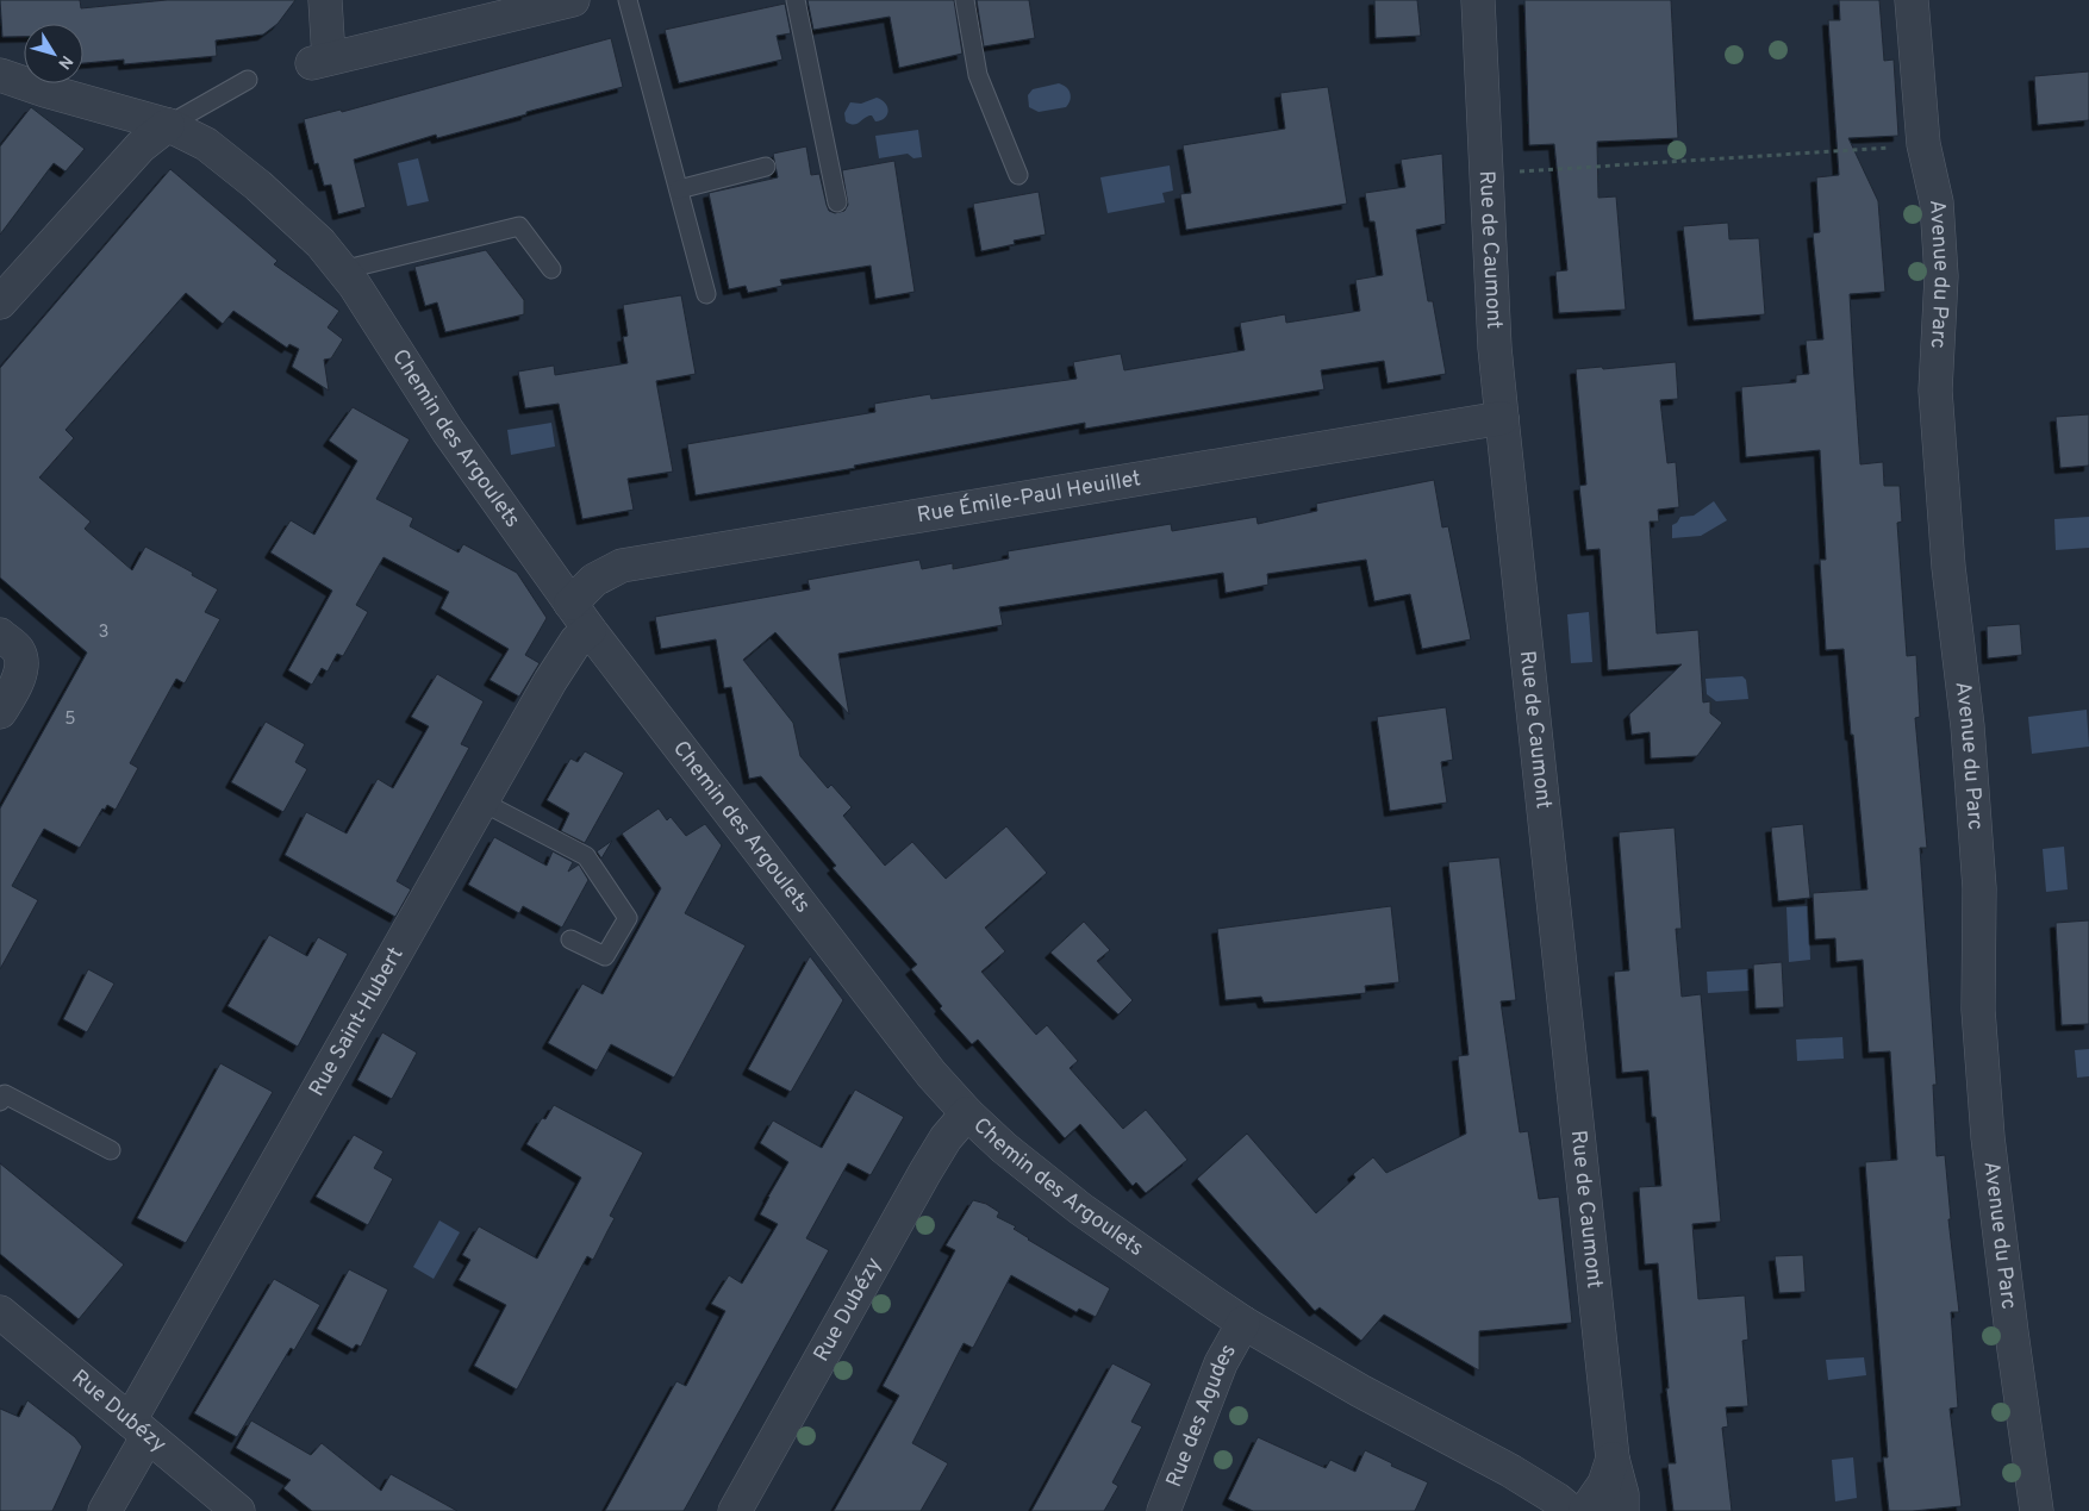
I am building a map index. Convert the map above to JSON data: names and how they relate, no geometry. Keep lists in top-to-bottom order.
{
  "streets": {
    "street": [
      "Rue de Caumont",
      "Avenue du Parc",
      "Chemin des Argoulets",
      "Rue Émile-Paul Heuillet",
      "Rue Saint-Hubert",
      "Rue Dubézy",
      "Rue des Agudes"
    ]
  },
  "crossings": [
    ["Rue de Caumont", "Rue Émile-Paul Heuillet"],
    ["Chemin des Argoulets", "Rue Émile-Paul Heuillet"],
    ["Chemin des Argoulets", "Rue Saint-Hubert"],
    ["Chemin des Argoulets", "Rue Dubézy"],
    ["Chemin des Argoulets", "Rue des Agudes"],
    ["Rue Saint-Hubert", "Rue Dubézy"]
  ],
  "house_numbers": ["3", "5"],
  "north": "bottom right"
}
